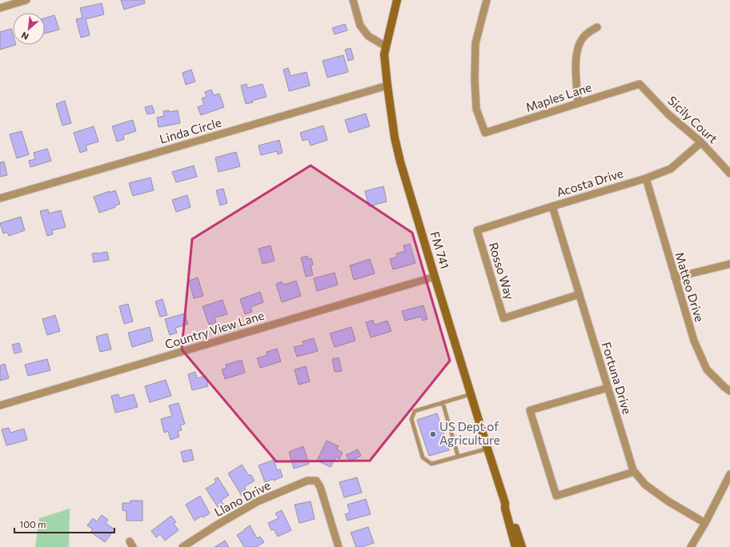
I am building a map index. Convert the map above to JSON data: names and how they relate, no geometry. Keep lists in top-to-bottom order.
{
  "streets": {
    "main road": ["FM 741"],
    "street": [
      "Maples Lane",
      "Sicily Court",
      "Linda Circle",
      "Acosta Drive",
      "Rosso Way",
      "Matteo Drive",
      "Country View Lane",
      "Fortuna Drive",
      "Llano Drive"
    ]
  },
  "crossings": [
    ["Maples Lane", "Sicily Court"],
    ["Sicily Court", "Acosta Drive"],
    ["Linda Circle", "FM 741"],
    ["Acosta Drive", "Rosso Way"],
    ["Acosta Drive", "Matteo Drive"],
    ["Acosta Drive", "Fortuna Drive"],
    ["FM 741", "Country View Lane"],
    ["Rosso Way", "Fortuna Drive"]
  ],
  "places": ["US Dept of Agriculture"],
  "scale_bar": "100 m",
  "north": "bottom left"
}
